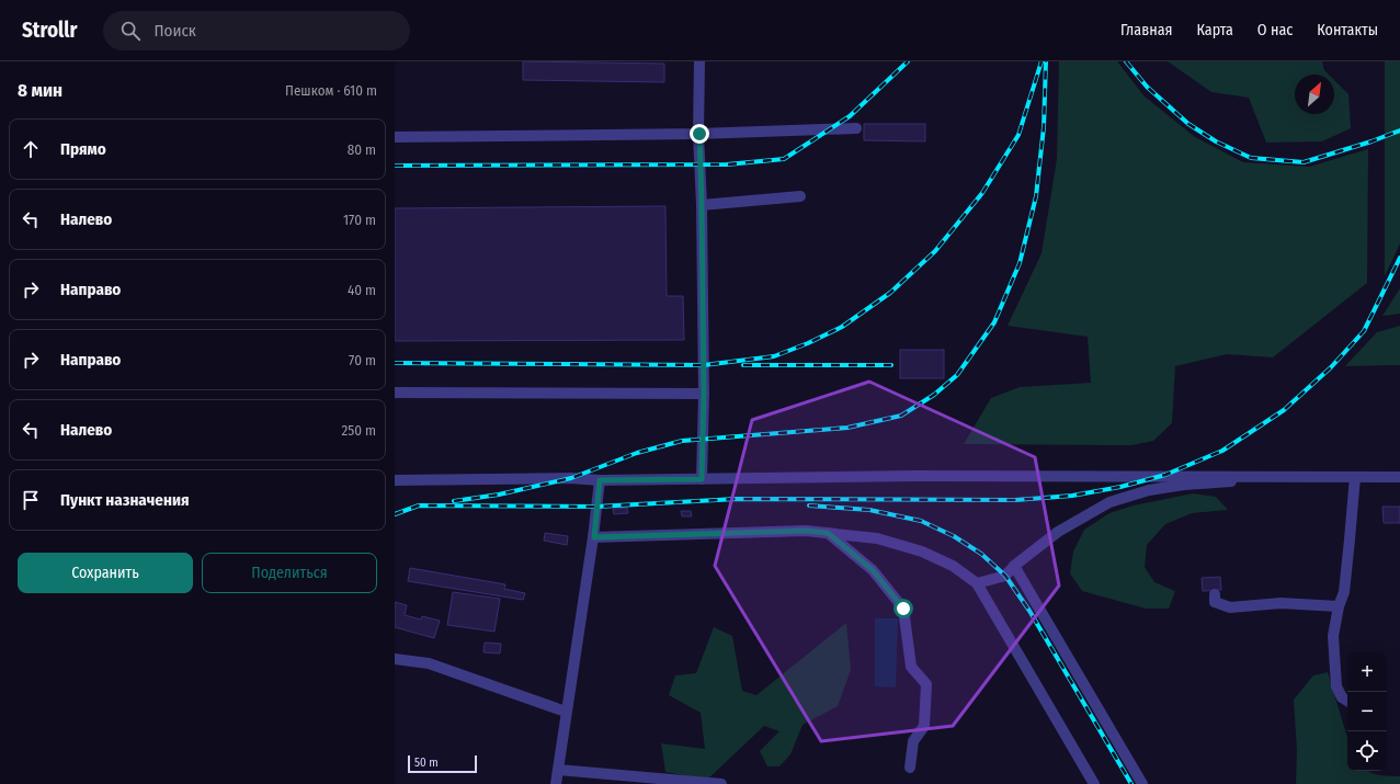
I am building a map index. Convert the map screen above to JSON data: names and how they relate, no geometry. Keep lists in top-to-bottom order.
{
  "scale_bar": "50 m",
  "north": "top right",
  "page": {
    "header": "Strollr",
    "search": "Поиск",
    "nav": [
      "Главная",
      "Карта",
      "О нас",
      "Контакты"
    ],
    "heading": ["8 мин", "Пешком · 610 m"],
    "list": [
      ["Прямо", "80 m"],
      ["Налево", "170 m"],
      ["Направо", "40 m"],
      ["Направо", "70 m"],
      ["Налево", "250 m"],
      "Пункт назначения"
    ],
    "buttons": ["Сохранить", "Поделиться"],
    "map_buttons": ["+", "−"],
    "scale": "50 m"
  }
}
